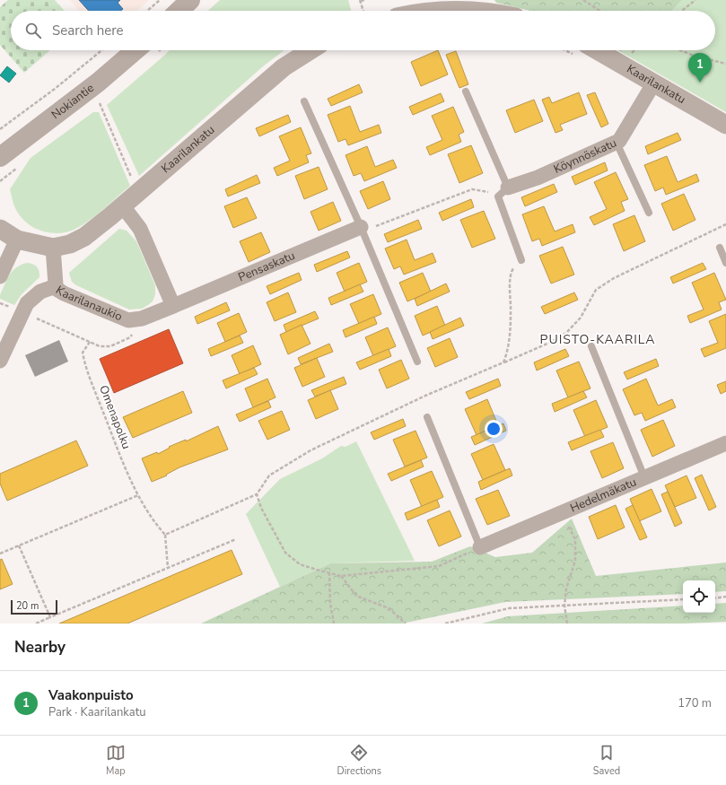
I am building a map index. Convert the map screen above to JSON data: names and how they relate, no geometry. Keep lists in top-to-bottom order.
{
  "streets": {
    "main road": ["Nokiantie"],
    "street": [
      "Kaarilankatu",
      "Köynnöskatu",
      "Pensaskatu",
      "Kaarilanaukio",
      "Hedelmäkatu"
    ],
    "path": ["Omenapolku"]
  },
  "crossings": [
    ["Kaarilankatu", "Köynnöskatu"],
    ["Kaarilankatu", "Kaarilanaukio"],
    ["Pensaskatu", "Kaarilanaukio"]
  ],
  "districts": ["PUISTO-KAARILA"],
  "scale_bar": "20 m",
  "page": {
    "search": "Search here",
    "pins": "1",
    "scale": "20 m",
    "heading": "Nearby",
    "list": [
      {
        "mark": "1",
        "name": "Vaakonpuisto",
        "note": "Park · Kaarilankatu",
        "value": "170 m"
      }
    ],
    "nav": ["Map", "Directions", "Saved"]
  }
}
